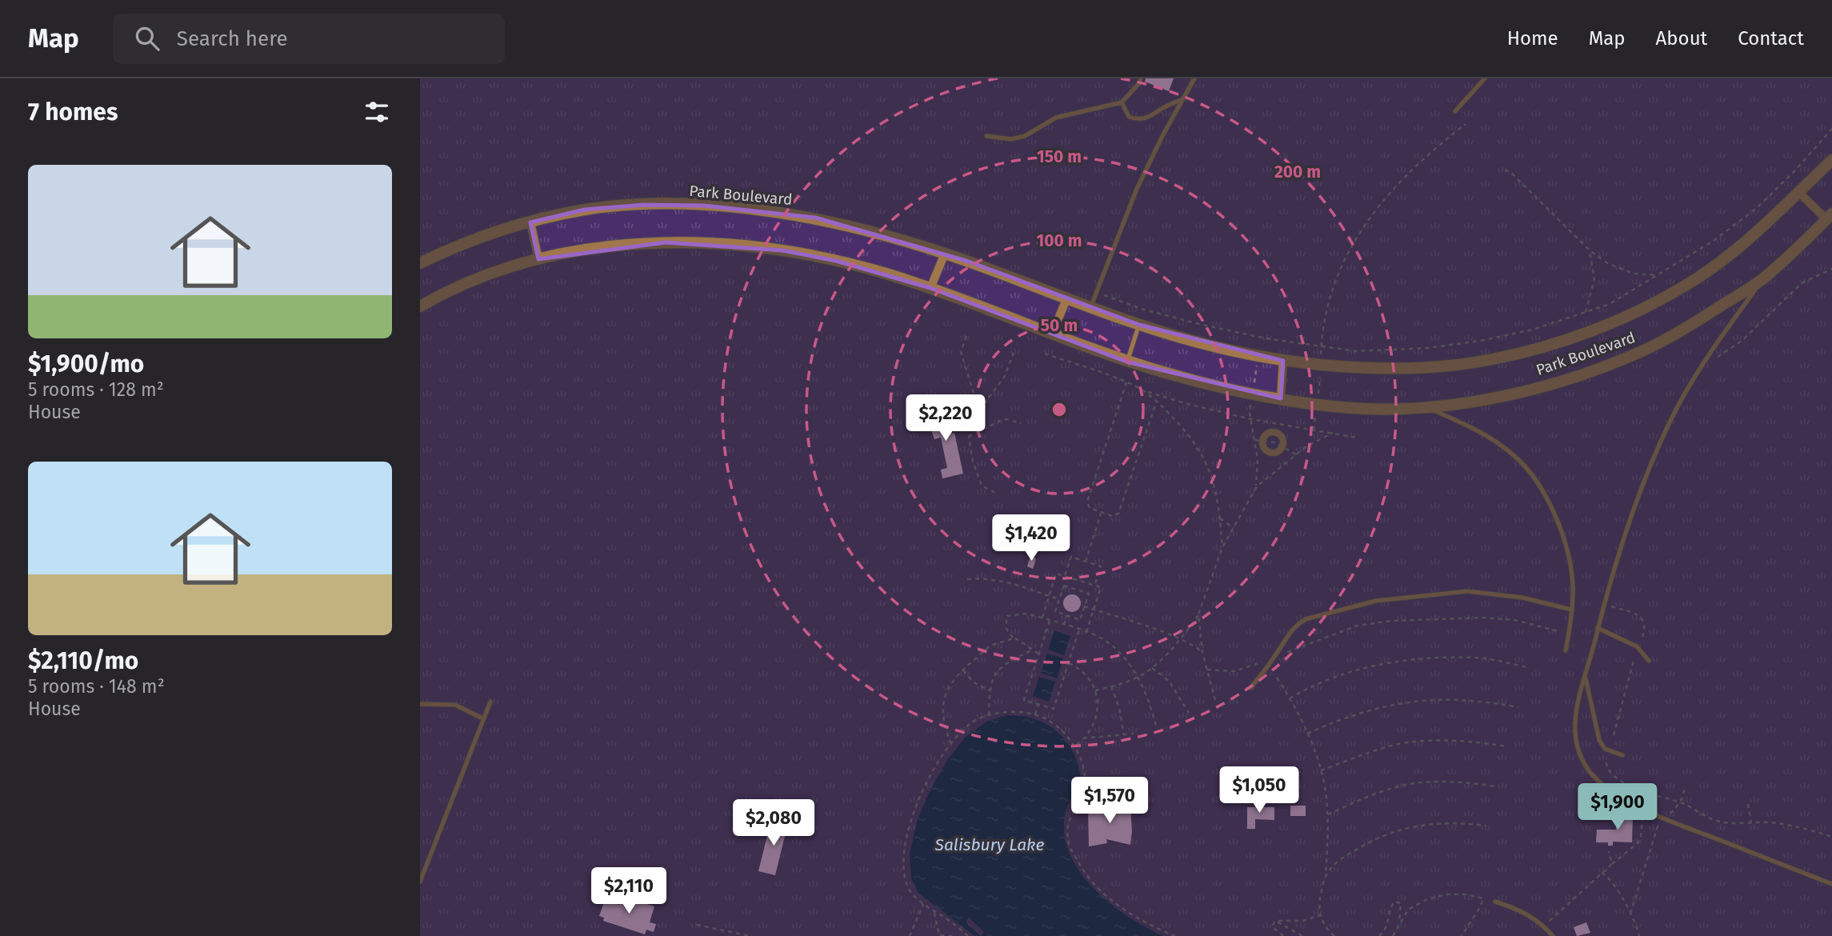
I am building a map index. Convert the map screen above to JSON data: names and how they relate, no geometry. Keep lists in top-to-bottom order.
{
  "streets": {
    "street": ["Park Boulevard"]
  },
  "water": ["Salisbury Lake"],
  "page": {
    "header": "Map",
    "search": "Search here",
    "nav": [
      "Home",
      "Map",
      "About",
      "Contact"
    ],
    "heading": "7 homes",
    "list": [
      {
        "name": "$1,900/mo",
        "note": "5 rooms · 128 m² · House"
      },
      {
        "name": "$2,110/mo",
        "note": "5 rooms · 148 m² · House"
      }
    ],
    "price": [
      "$2,220",
      "$1,420",
      "$1,050",
      "$1,570",
      "$1,900",
      "$2,080",
      "$2,110"
    ]
  },
  "rings": [
    "150 m",
    "200 m",
    "100 m",
    "50 m"
  ]
}
